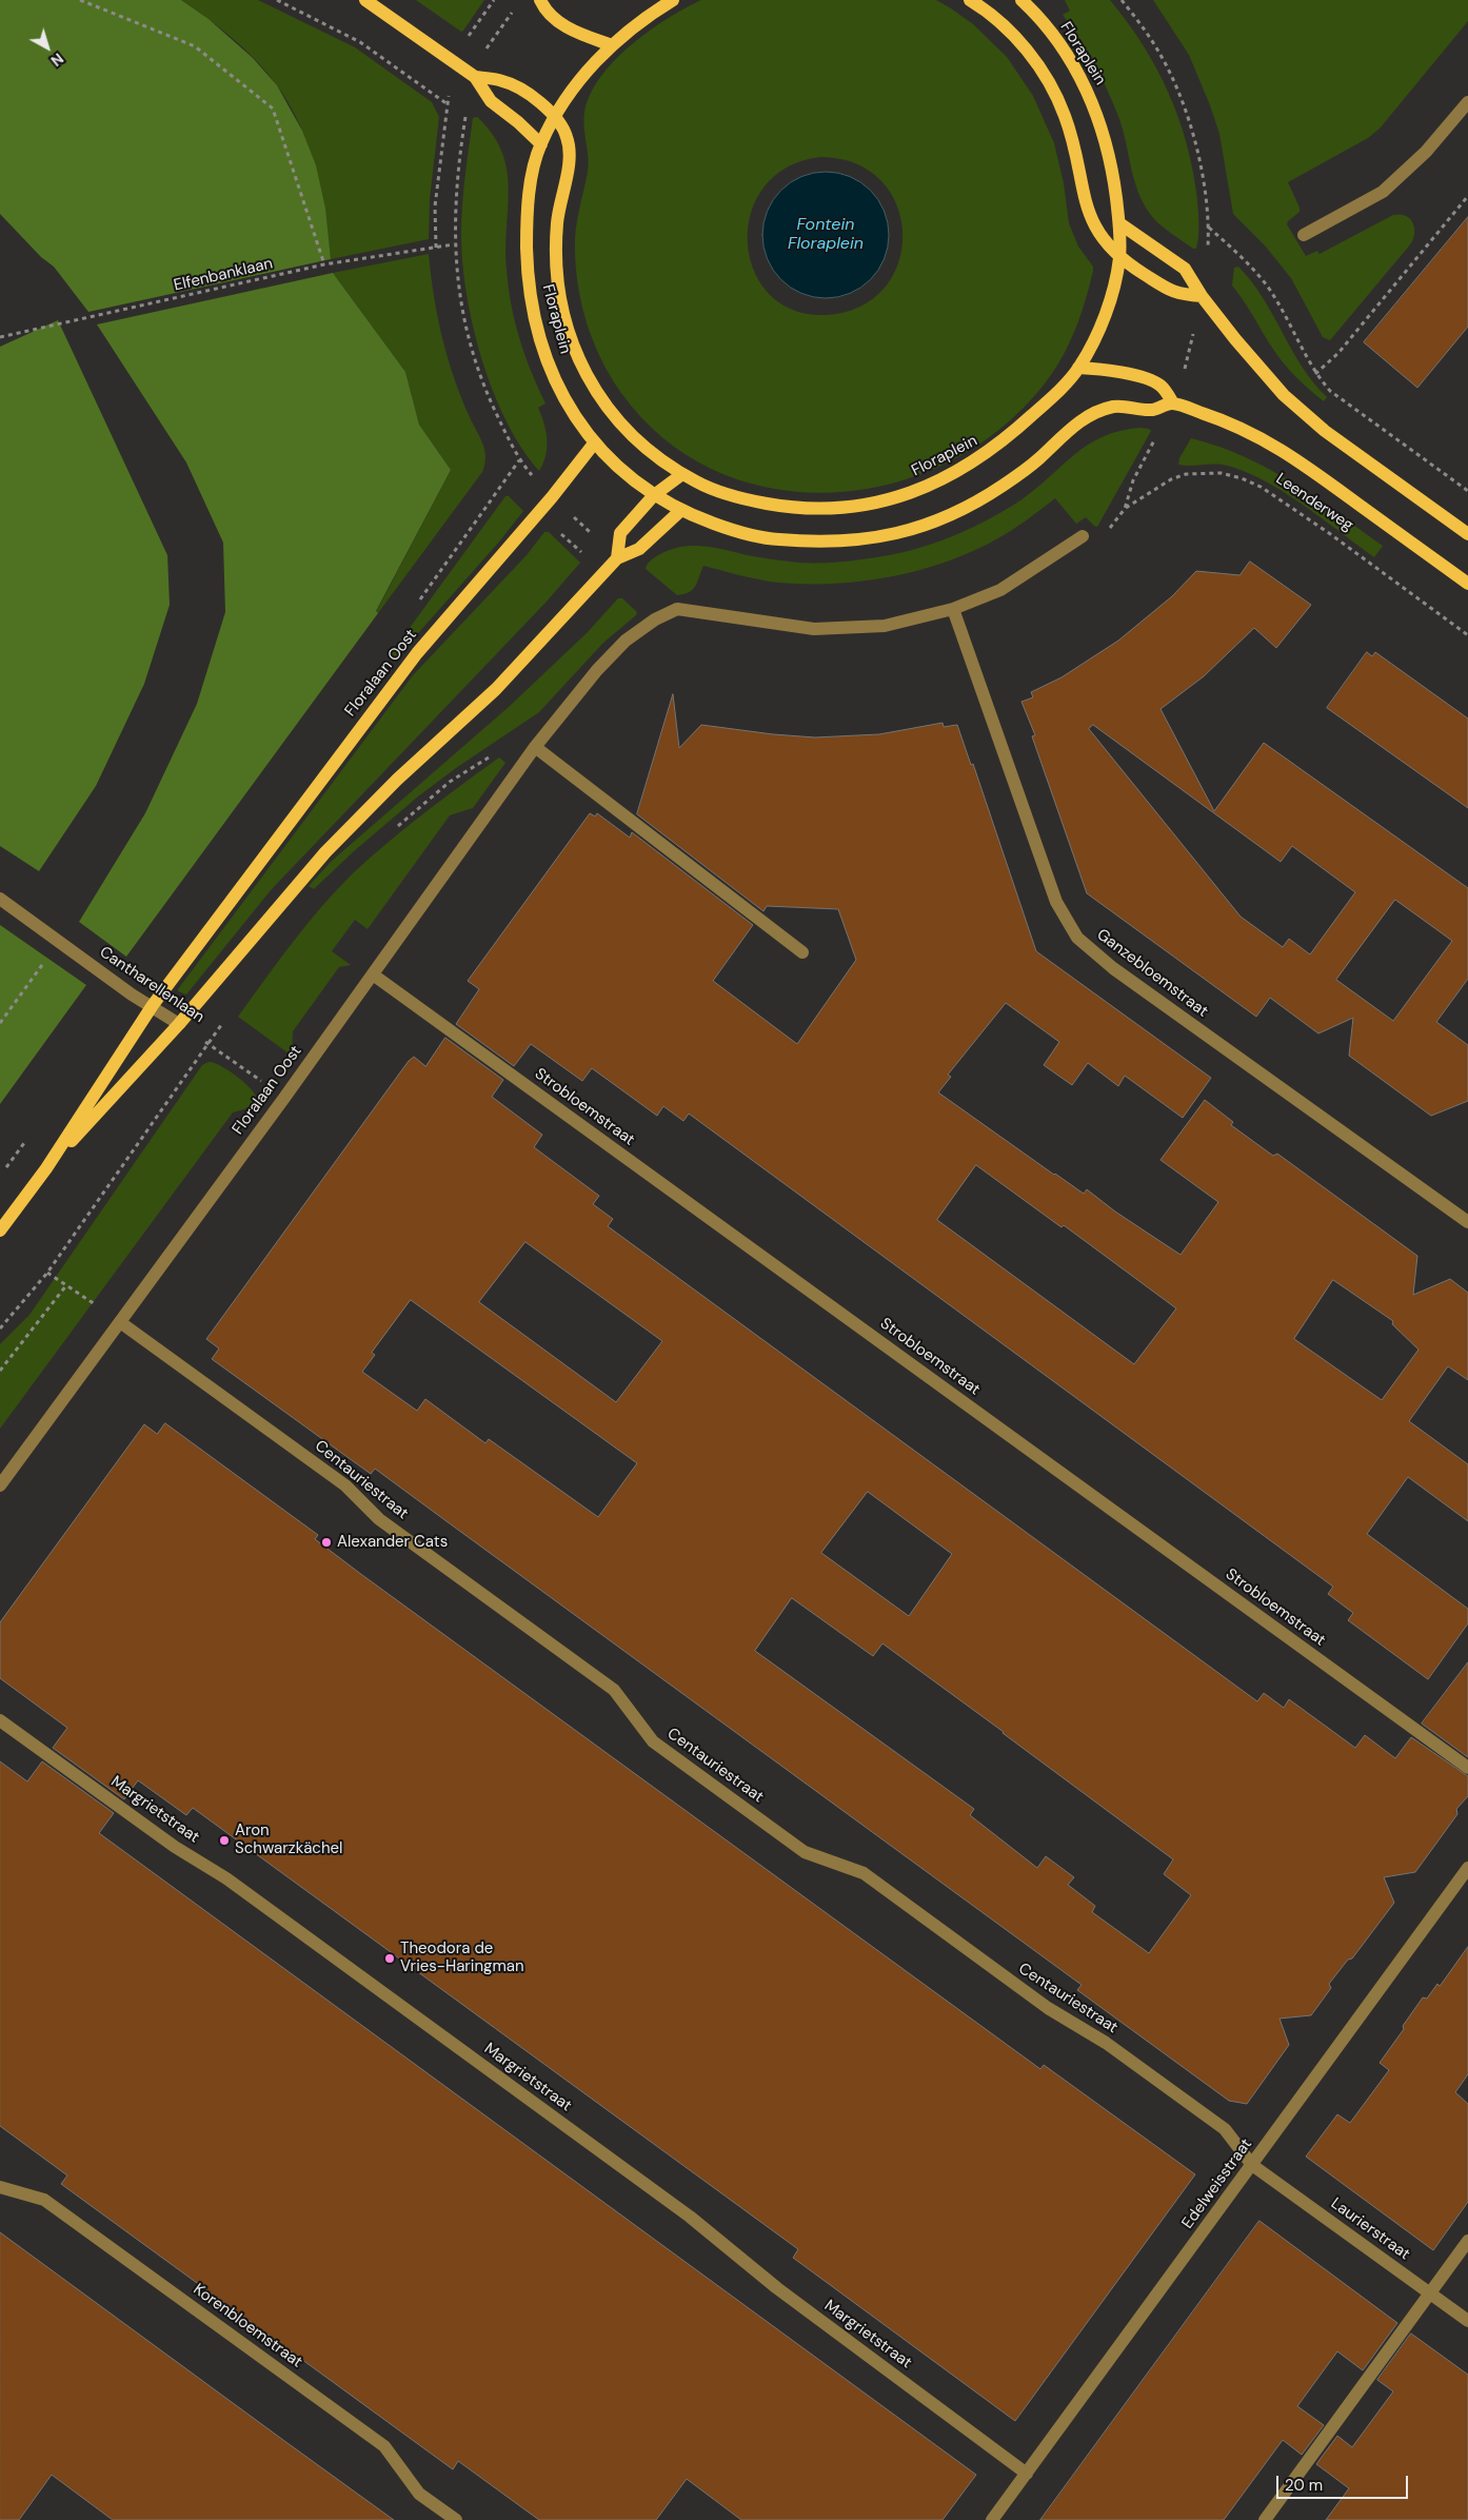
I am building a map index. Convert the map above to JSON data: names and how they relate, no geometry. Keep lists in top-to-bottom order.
{
  "streets": {
    "main road": ["Floraplein", "Leenderweg", "Floralaan Oost"],
    "street": [
      "Ganzebloemstraat",
      "Cantharellenlaan",
      "Strobloemstraat",
      "Centauriestraat",
      "Margrietstraat",
      "Edelweisstraat",
      "Laurierstraat",
      "Korenbloemstraat"
    ],
    "path": ["Elfenbanklaan"]
  },
  "crossings": [
    ["Floraplein", "Leenderweg"],
    ["Floraplein", "Floralaan Oost"],
    ["Floralaan Oost", "Ganzebloemstraat"],
    ["Floralaan Oost", "Cantharellenlaan"],
    ["Floralaan Oost", "Strobloemstraat"],
    ["Floralaan Oost", "Centauriestraat"],
    ["Centauriestraat", "Edelweisstraat"],
    ["Centauriestraat", "Laurierstraat"],
    ["Margrietstraat", "Edelweisstraat"],
    ["Edelweisstraat", "Laurierstraat"]
  ],
  "water": ["Fontein Floraplein"],
  "places": ["Alexander Cats", "Aron Schwarzkächel", "Theodora de Vries-Haringman"],
  "scale_bar": "20 m",
  "north": "bottom right"
}
